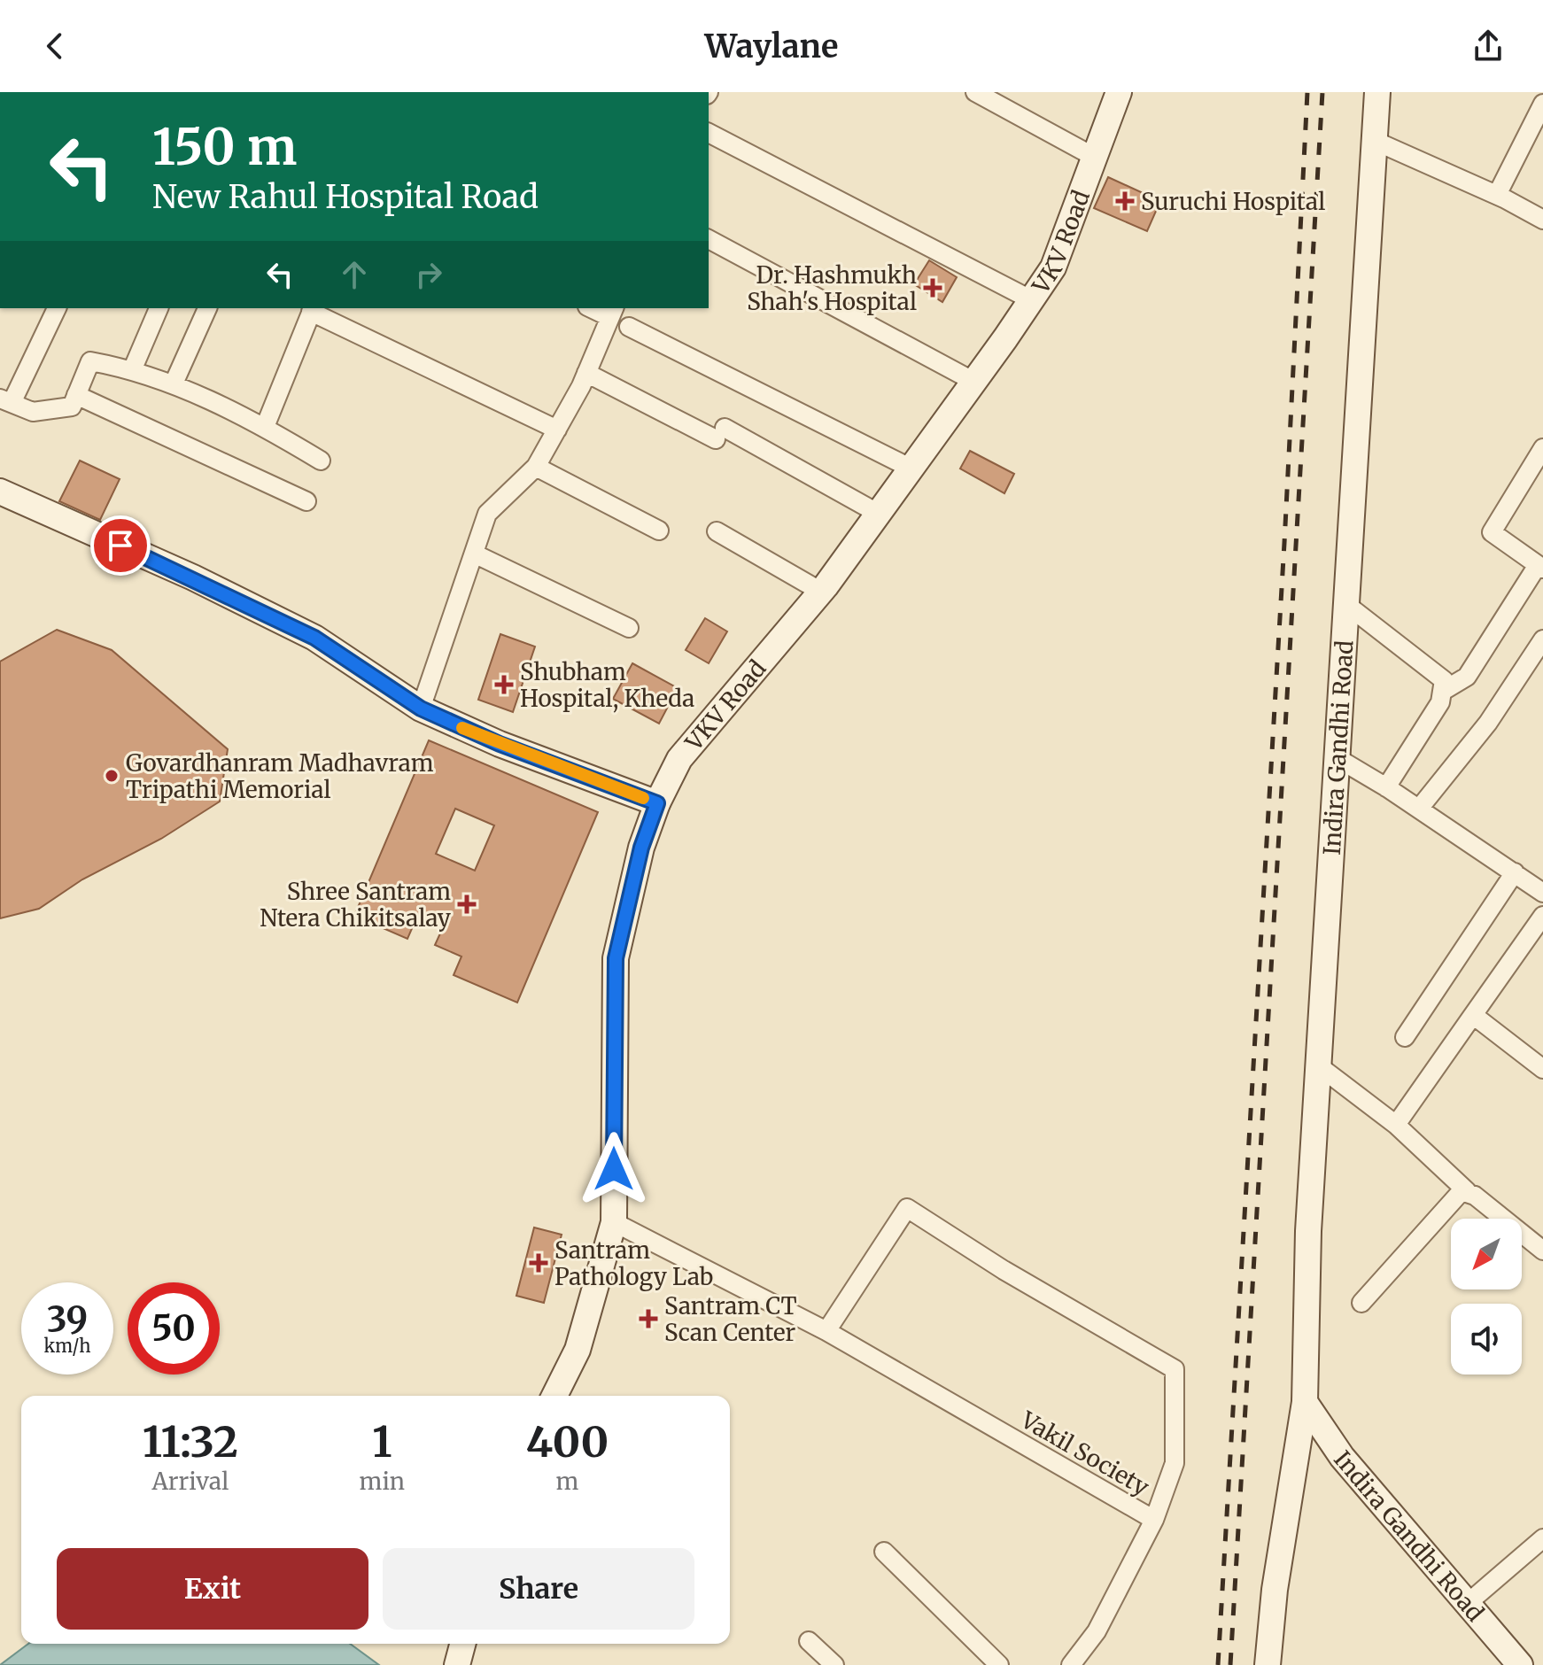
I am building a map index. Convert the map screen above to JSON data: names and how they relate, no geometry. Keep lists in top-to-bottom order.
{
  "streets": {
    "street": ["VKV Road", "Indira Gandhi Road", "Vakil Society"]
  },
  "places": {
    "health": [
      "Suruchi Hospital",
      "Dr. Hashmukh Shah's Hospital",
      "Shubham Hospital, Kheda",
      "Shree Santram Ntera Chikitsalay",
      "Santram Pathology Lab",
      "Santram CT Scan Center"
    ],
    "other": ["Govardhanram Madhavram Tripathi Memorial"]
  },
  "north": "bottom left",
  "page": {
    "header": "Waylane",
    "turn": ["150 m", "New Rahul Hospital Road"],
    "speed": "39 km/h",
    "limit": "50",
    "eta": [
      "11:32",
      "Arrival",
      "1",
      "min",
      "400",
      "m"
    ],
    "buttons": ["Exit", "Share"]
  }
}
